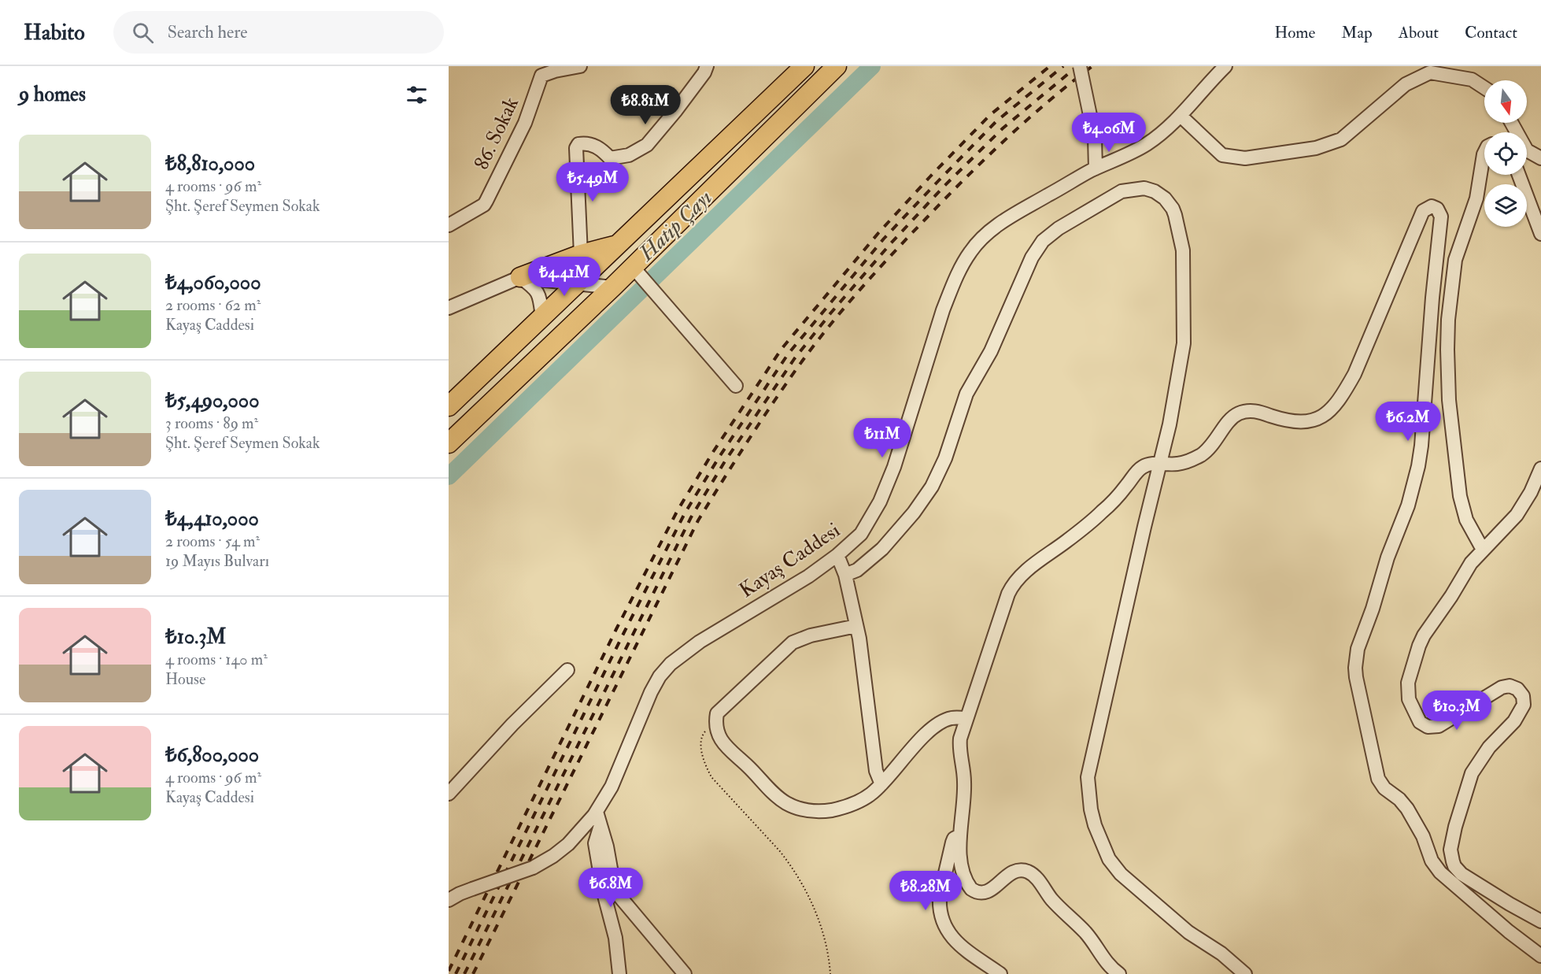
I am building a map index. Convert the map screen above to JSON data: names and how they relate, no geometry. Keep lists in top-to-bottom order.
{
  "streets": {
    "street": ["86. Sokak", "Kayaş Caddesi"]
  },
  "water": ["Hatip Çayı"],
  "north": "bottom",
  "page": {
    "header": "Habito",
    "search": "Search here",
    "nav": [
      "Home",
      "Map",
      "About",
      "Contact"
    ],
    "heading": "9 homes",
    "price": [
      "₺8.81M",
      "₺4.06M",
      "₺5.49M",
      "₺4.41M",
      "₺6.2M",
      "₺11M",
      "₺10.3M",
      "₺6.8M",
      "₺8.28M"
    ],
    "list": [
      {
        "name": "₺8,810,000",
        "note": "4 rooms · 96 m² · Şht. Şeref Seymen Sokak"
      },
      {
        "name": "₺4,060,000",
        "note": "2 rooms · 62 m² · Kayaş Caddesi"
      },
      {
        "name": "₺5,490,000",
        "note": "3 rooms · 89 m² · Şht. Şeref Seymen Sokak"
      },
      {
        "name": "₺4,410,000",
        "note": "2 rooms · 54 m² · 19 Mayıs Bulvarı"
      },
      {
        "name": "₺10.3M",
        "note": "4 rooms · 140 m² · House"
      },
      {
        "name": "₺6,800,000",
        "note": "4 rooms · 96 m² · Kayaş Caddesi"
      }
    ]
  }
}
